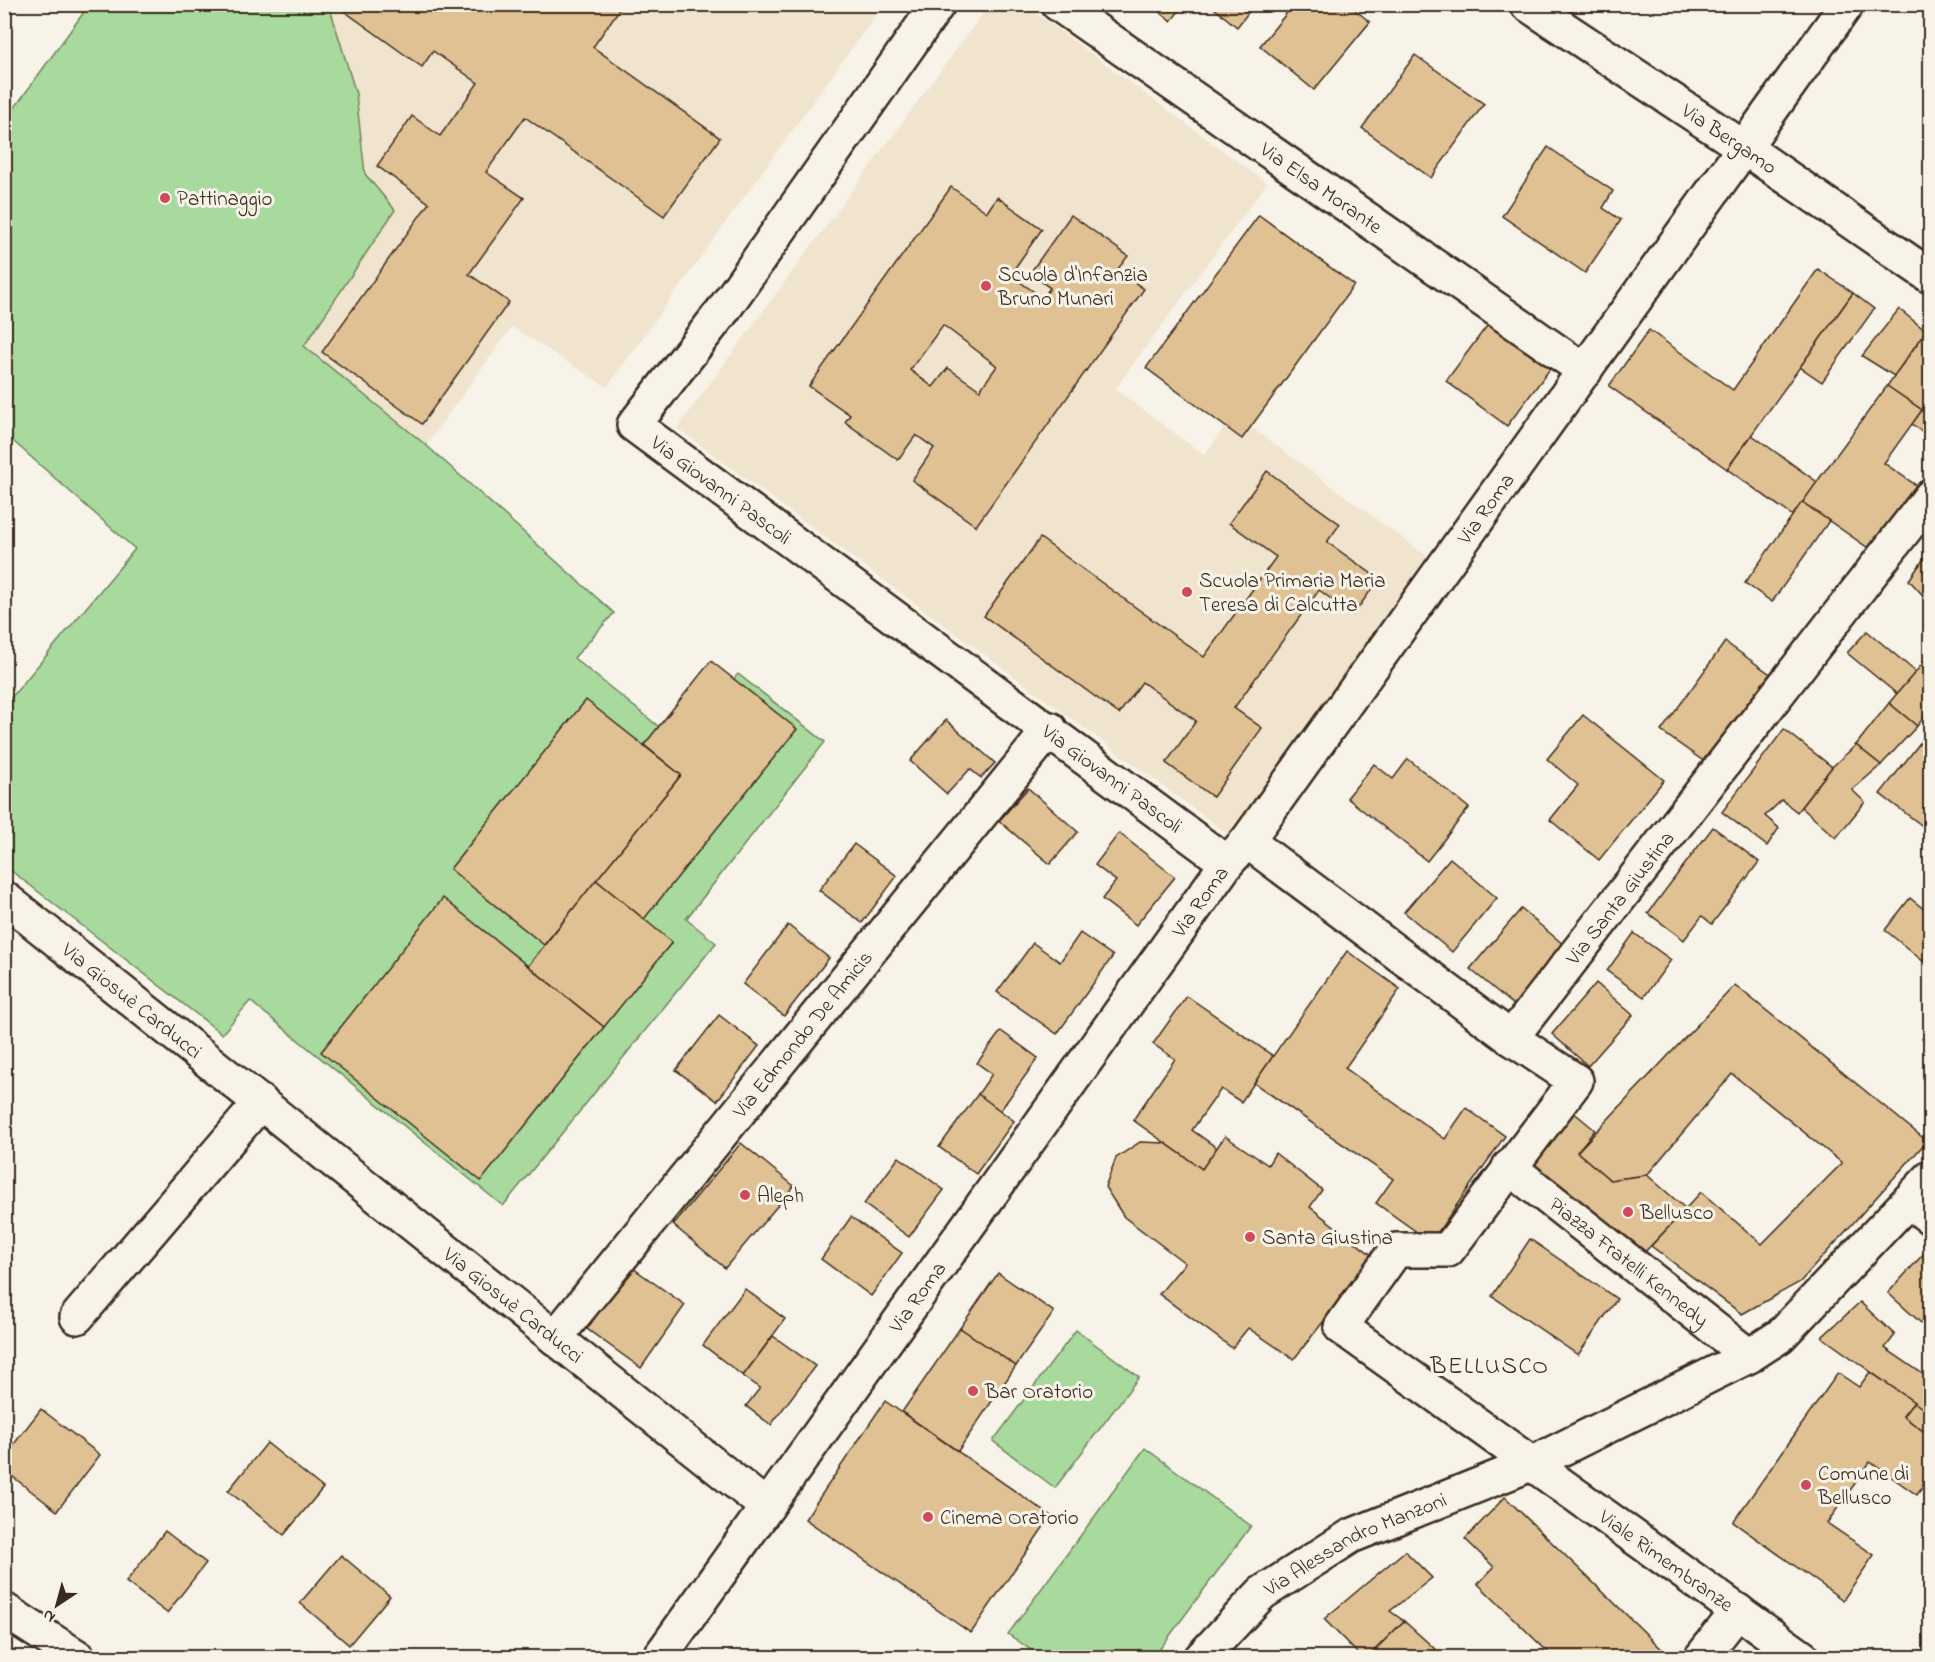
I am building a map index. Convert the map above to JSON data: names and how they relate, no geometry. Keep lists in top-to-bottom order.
{
  "streets": {
    "street": [
      "Via Bergamo",
      "Via Elsa Morante",
      "Via Giovanni Pascoli",
      "Via Roma",
      "Via Santa Giustina",
      "Via Giosuè Carducci",
      "Via Edmondo De Amicis",
      "Piazza Fratelli Kennedy",
      "Via Alessandro Manzoni",
      "Viale Rimembranze"
    ]
  },
  "crossings": [
    ["Via Bergamo", "Via Roma"],
    ["Via Elsa Morante", "Via Roma"],
    ["Via Giovanni Pascoli", "Via Roma"],
    ["Via Giovanni Pascoli", "Via Edmondo De Amicis"],
    ["Via Roma", "Via Giosuè Carducci"],
    ["Via Giosuè Carducci", "Via Edmondo De Amicis"],
    ["Piazza Fratelli Kennedy", "Viale Rimembranze"],
    ["Via Alessandro Manzoni", "Viale Rimembranze"]
  ],
  "districts": ["BELLUSCO"],
  "places": [
    "Pattinaggio",
    "Scuola d'Infanzia Bruno Munari",
    "Scuola Primaria Maria Teresa di Calcutta",
    "Aleph",
    "Bellusco",
    "Santa Giustina",
    "Bar Oratorio",
    "Comune di Bellusco",
    "Cinema Oratorio"
  ],
  "north": "bottom left"
}
